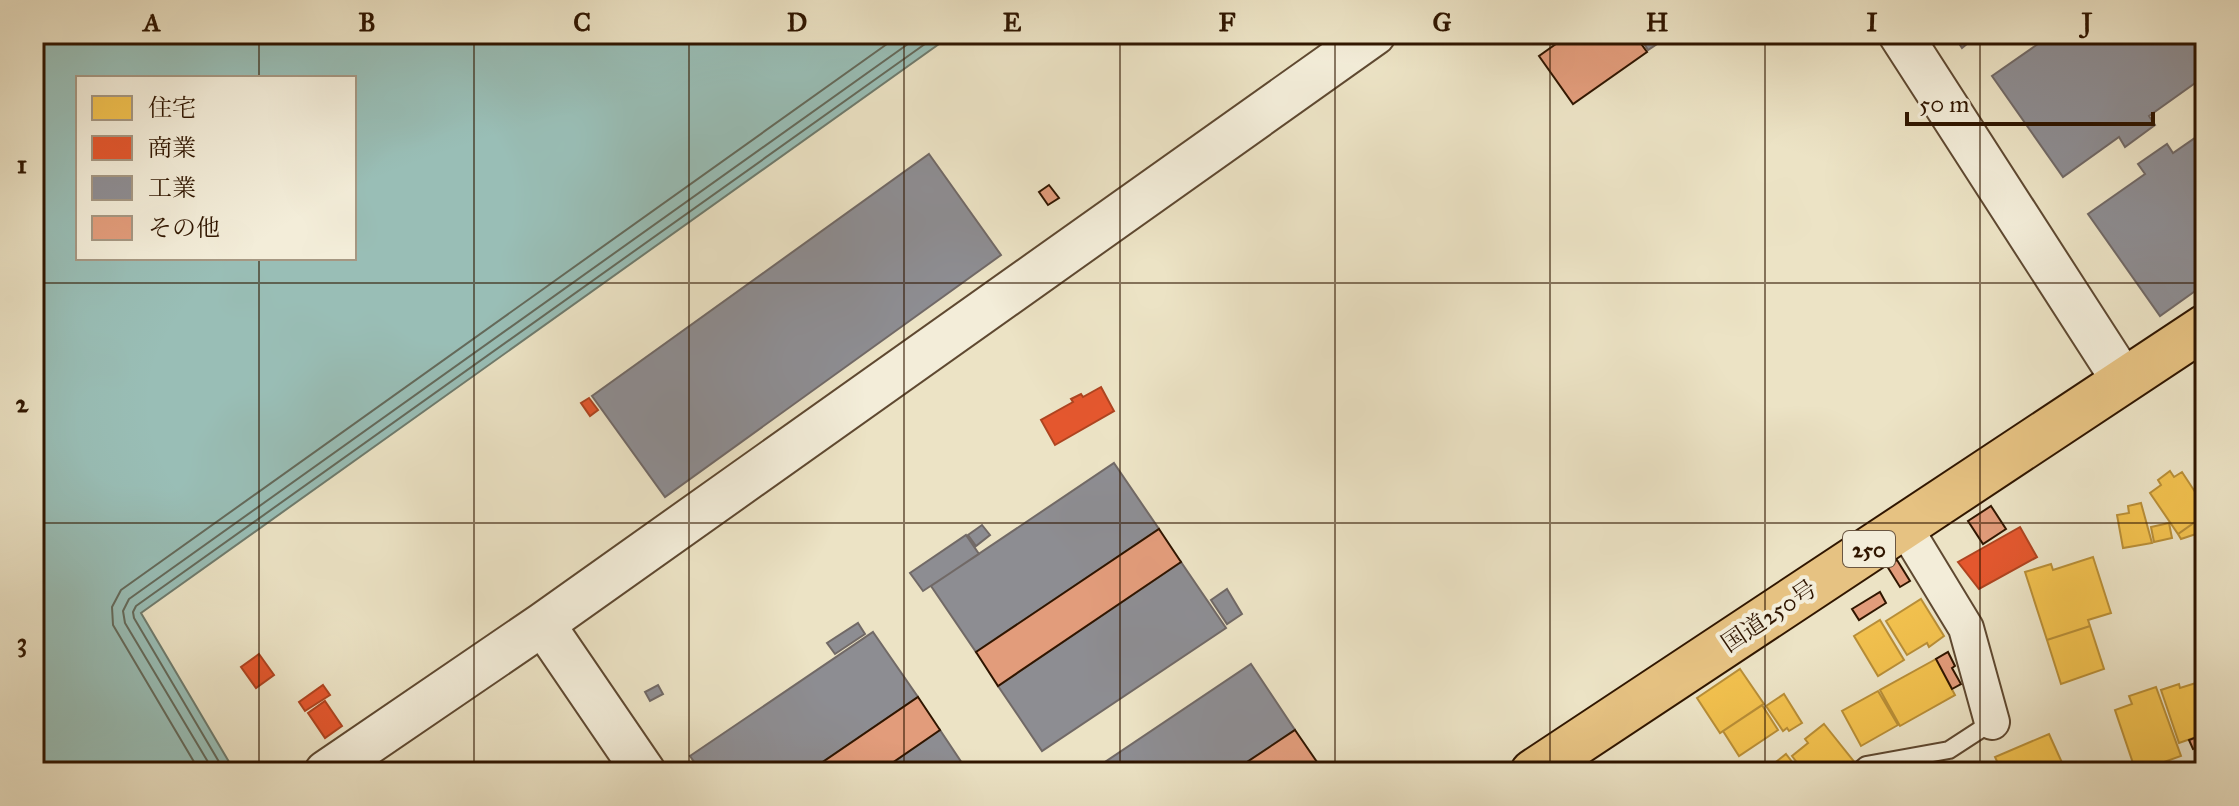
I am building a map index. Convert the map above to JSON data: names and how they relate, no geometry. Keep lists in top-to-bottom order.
{
  "streets": {
    "highway": ["250", "国道250号"]
  },
  "legend": [
    "住宅",
    "商業",
    "工業",
    "その他"
  ],
  "scale_bar": "50 m",
  "grid": {
    "columns": [
      "A",
      "B",
      "C",
      "D",
      "E",
      "F",
      "G",
      "H",
      "I",
      "J"
    ],
    "rows": ["1", "2", "3"]
  }
}
